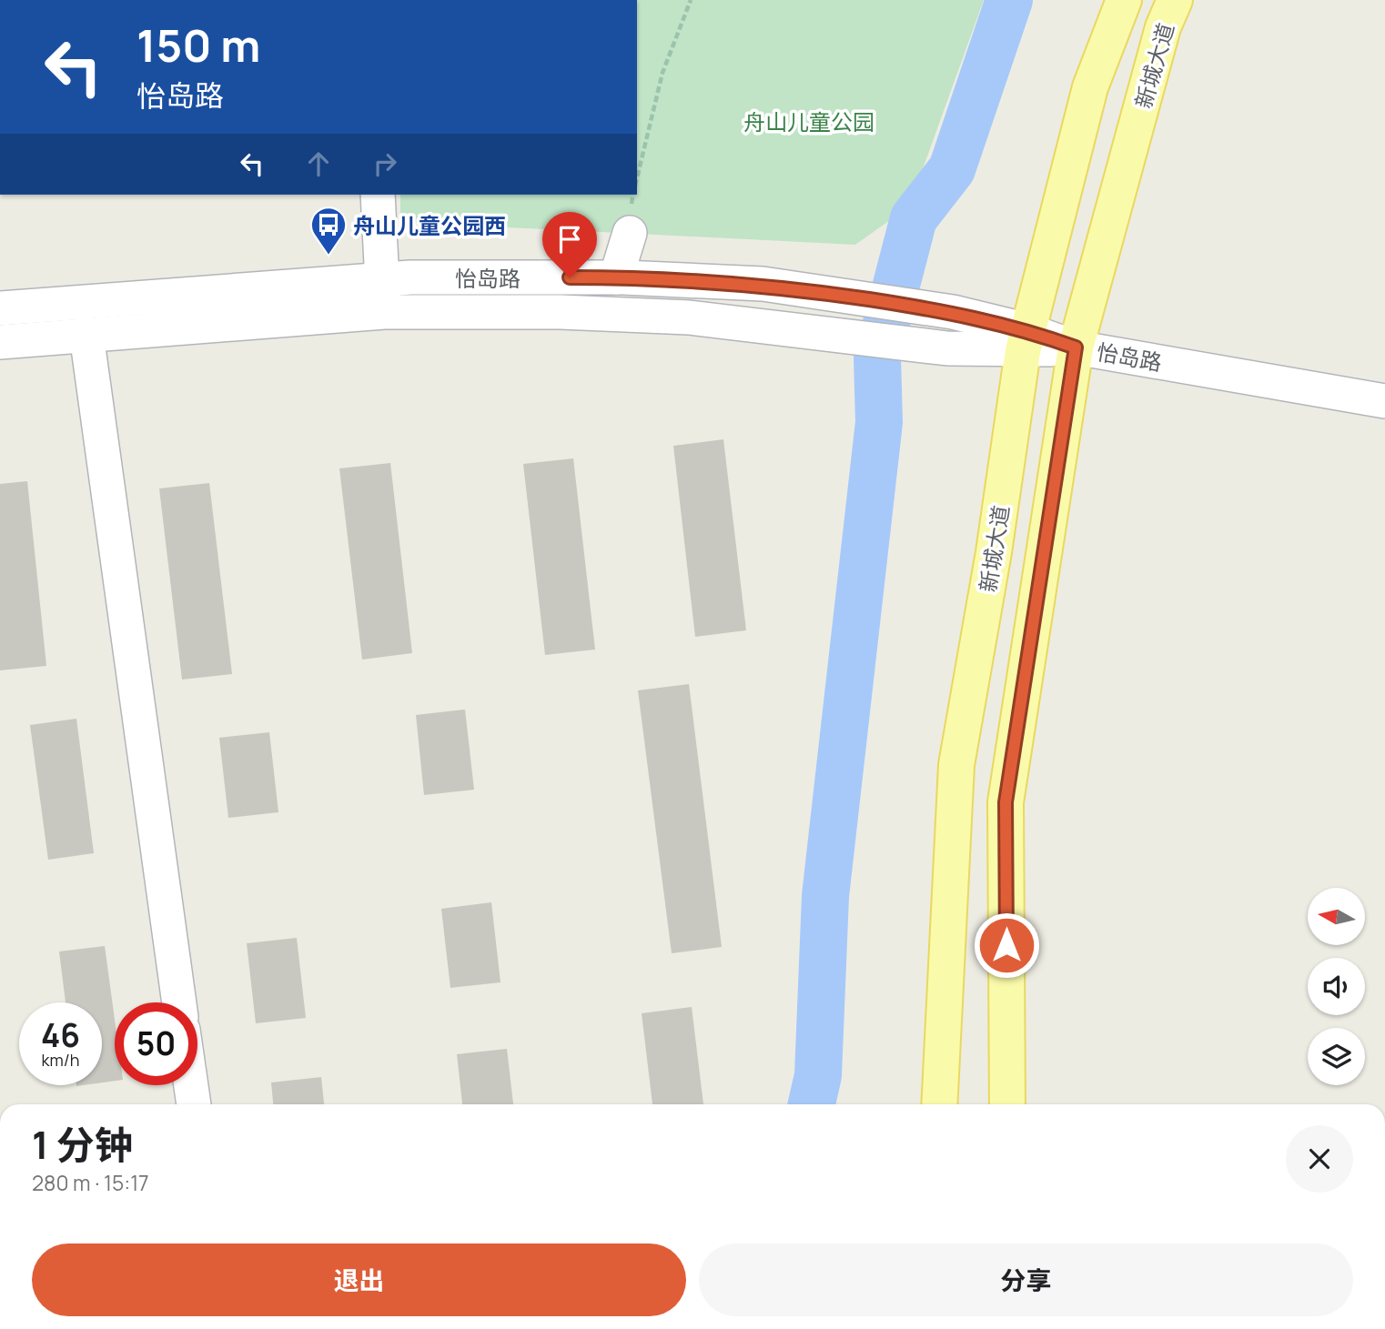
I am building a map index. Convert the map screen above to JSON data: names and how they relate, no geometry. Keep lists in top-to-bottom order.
{
  "streets": {
    "main road": ["新城大道"],
    "street": ["怡岛路"]
  },
  "crossings": [
    ["新城大道", "怡岛路"]
  ],
  "parks": ["舟山儿童公园"],
  "places": {
    "bus stop": ["舟山儿童公园西"]
  },
  "north": "left",
  "page": {
    "turn": ["150 m", "怡岛路"],
    "speed": "46 km/h",
    "limit": "50",
    "heading": ["1 分钟", "280 m · 15:17"],
    "buttons": ["退出", "分享"]
  }
}
